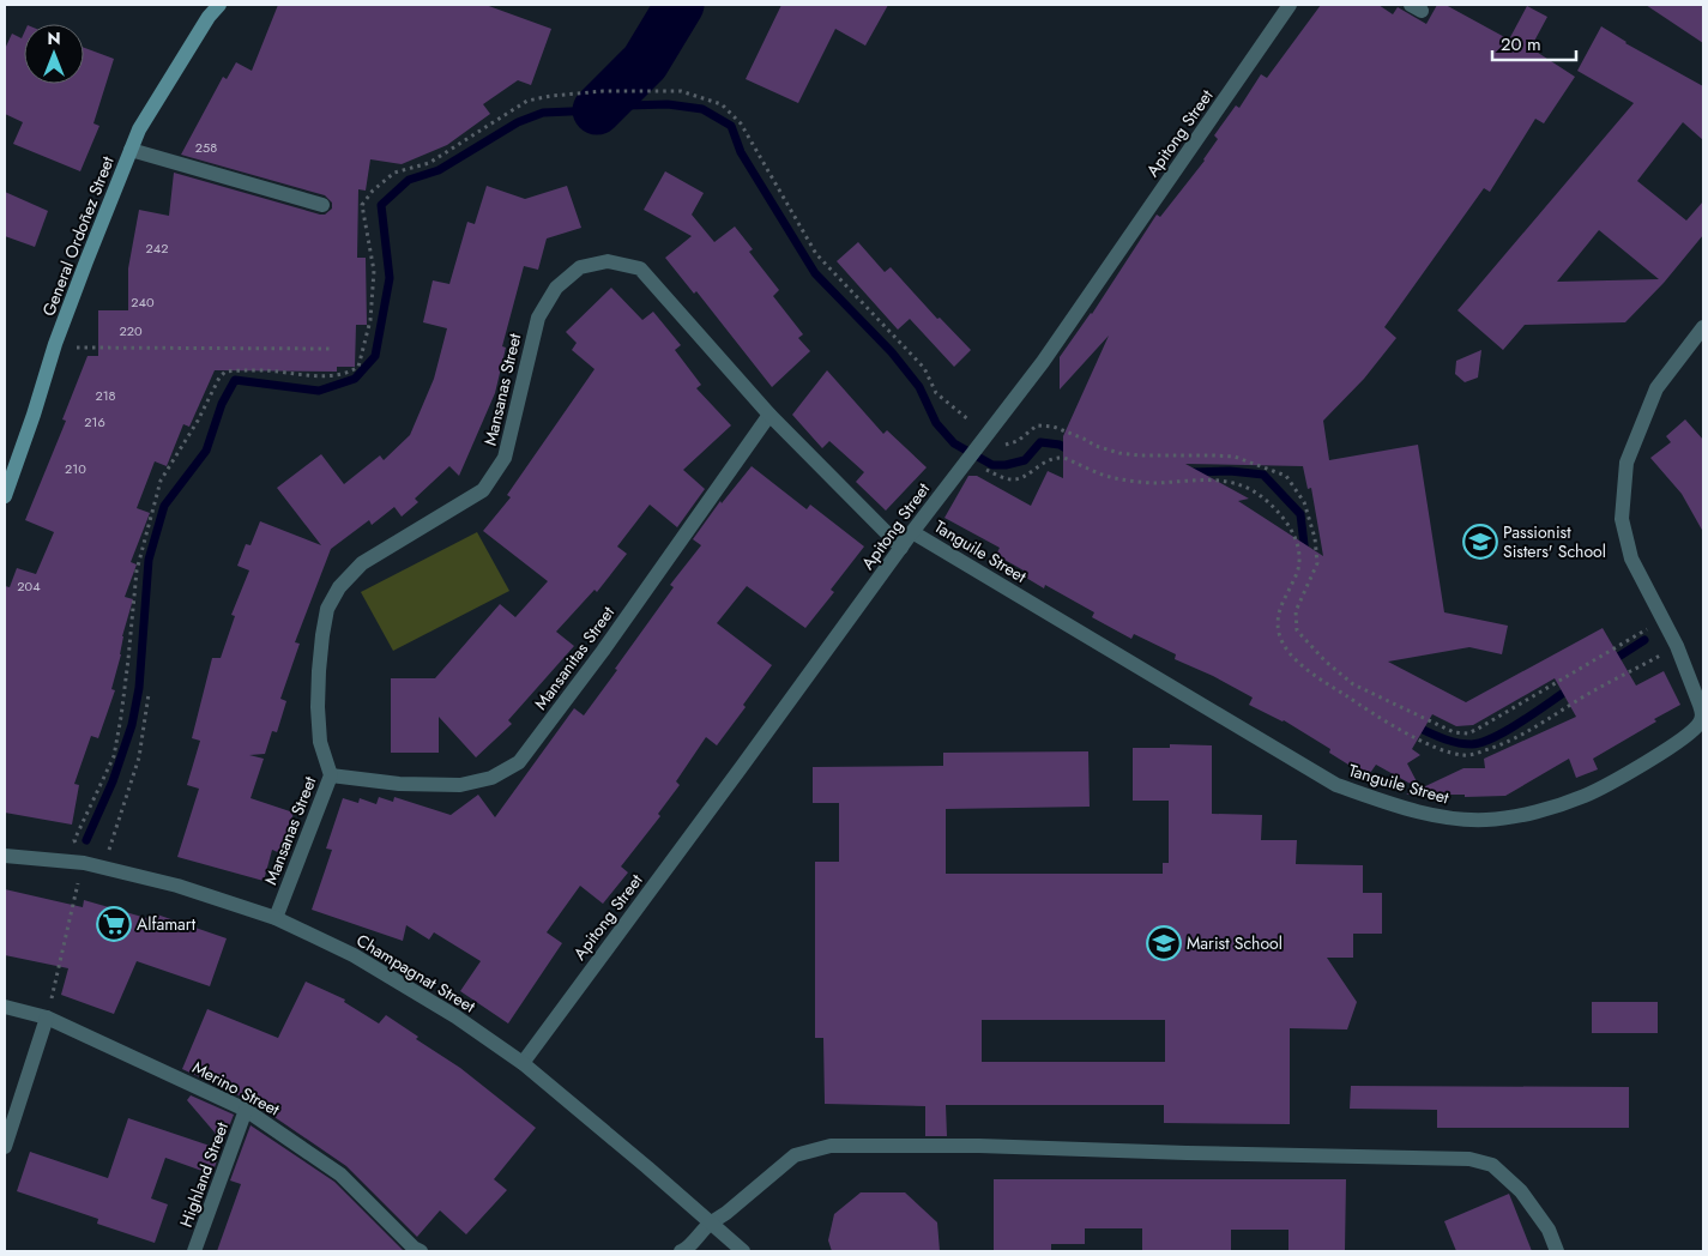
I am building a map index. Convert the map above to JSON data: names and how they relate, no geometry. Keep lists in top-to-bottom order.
{
  "streets": {
    "main road": ["General Ordoñez Street"],
    "street": [
      "Apitong Street",
      "Mansanas Street",
      "Tanguile Street",
      "Mansanitas Street",
      "Champagnat Street",
      "Merino Street",
      "Highland Street"
    ]
  },
  "crossings": [
    ["Apitong Street", "Mansanas Street"],
    ["Apitong Street", "Tanguile Street"],
    ["Apitong Street", "Champagnat Street"],
    ["Mansanas Street", "Mansanitas Street"],
    ["Mansanas Street", "Champagnat Street"],
    ["Merino Street", "Highland Street"]
  ],
  "places": {
    "school or university": ["Passionist Sisters' School", "Marist School"],
    "supermarket": ["Alfamart"]
  },
  "house_numbers": [
    "258",
    "242",
    "240",
    "220",
    "218",
    "216",
    "210",
    "204"
  ],
  "scale_bar": "20 m",
  "north": "top"
}
